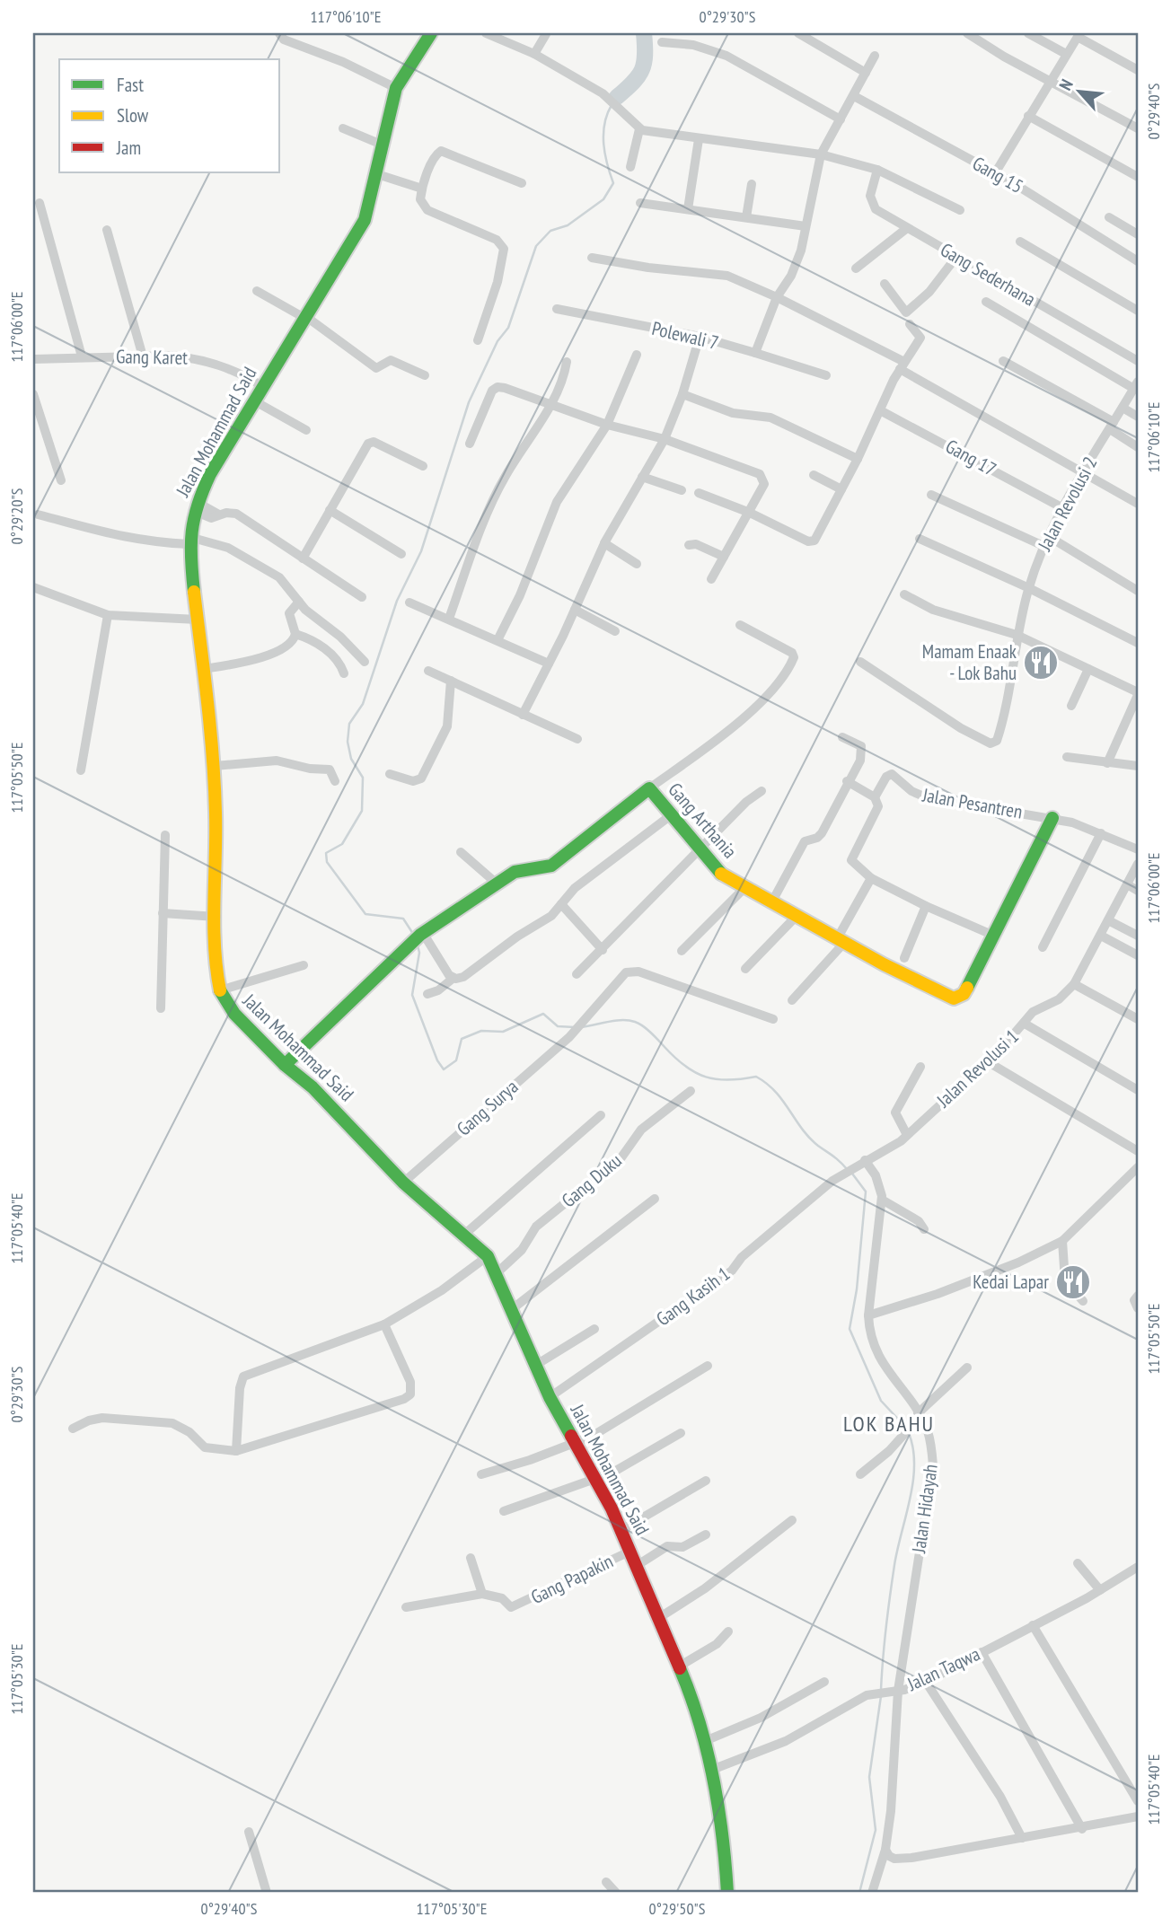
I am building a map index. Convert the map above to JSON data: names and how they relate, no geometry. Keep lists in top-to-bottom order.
{
  "streets": {
    "street": [
      "Gang 15",
      "Gang Sederhana",
      "Polewali 7",
      "Gang Karet",
      "Jalan Mohammad Said",
      "Gang 17",
      "Jalan Revolusi 2",
      "Jalan Pesantren",
      "Gang Arthania",
      "Jalan Revolusi 1",
      "Gang Surya",
      "Gang Duku",
      "Gang Kasih 1",
      "Jalan Hidayah",
      "Gang Papakin",
      "Jalan Taqwa"
    ]
  },
  "crossings": [
    ["Gang Karet", "Jalan Mohammad Said"],
    ["Jalan Mohammad Said", "Gang Arthania"],
    ["Jalan Mohammad Said", "Gang Surya"],
    ["Jalan Mohammad Said", "Gang Duku"],
    ["Jalan Mohammad Said", "Gang Kasih 1"],
    ["Jalan Mohammad Said", "Gang Papakin"],
    ["Jalan Mohammad Said", "Jalan Taqwa"],
    ["Gang 17", "Jalan Revolusi 2"],
    ["Jalan Pesantren", "Gang Arthania"],
    ["Jalan Revolusi 1", "Gang Kasih 1"],
    ["Jalan Revolusi 1", "Jalan Hidayah"],
    ["Gang Kasih 1", "Jalan Hidayah"],
    ["Jalan Hidayah", "Jalan Taqwa"]
  ],
  "districts": ["LOK BAHU"],
  "places": {
    "restaurant": ["Mamam Enaak - Lok Bahu", "Kedai Lapar"]
  },
  "legend": ["Fast", "Slow", "Jam"],
  "north": "top left",
  "coordinates": [
    "117°06'10\"E",
    "0°29'30\"S",
    "0°29'40\"S",
    "117°06'00\"E",
    "0°29'20\"S",
    "117°05'50\"E",
    "117°05'40\"E",
    "117°05'30\"E",
    "0°29'50\"S"
  ]
}
